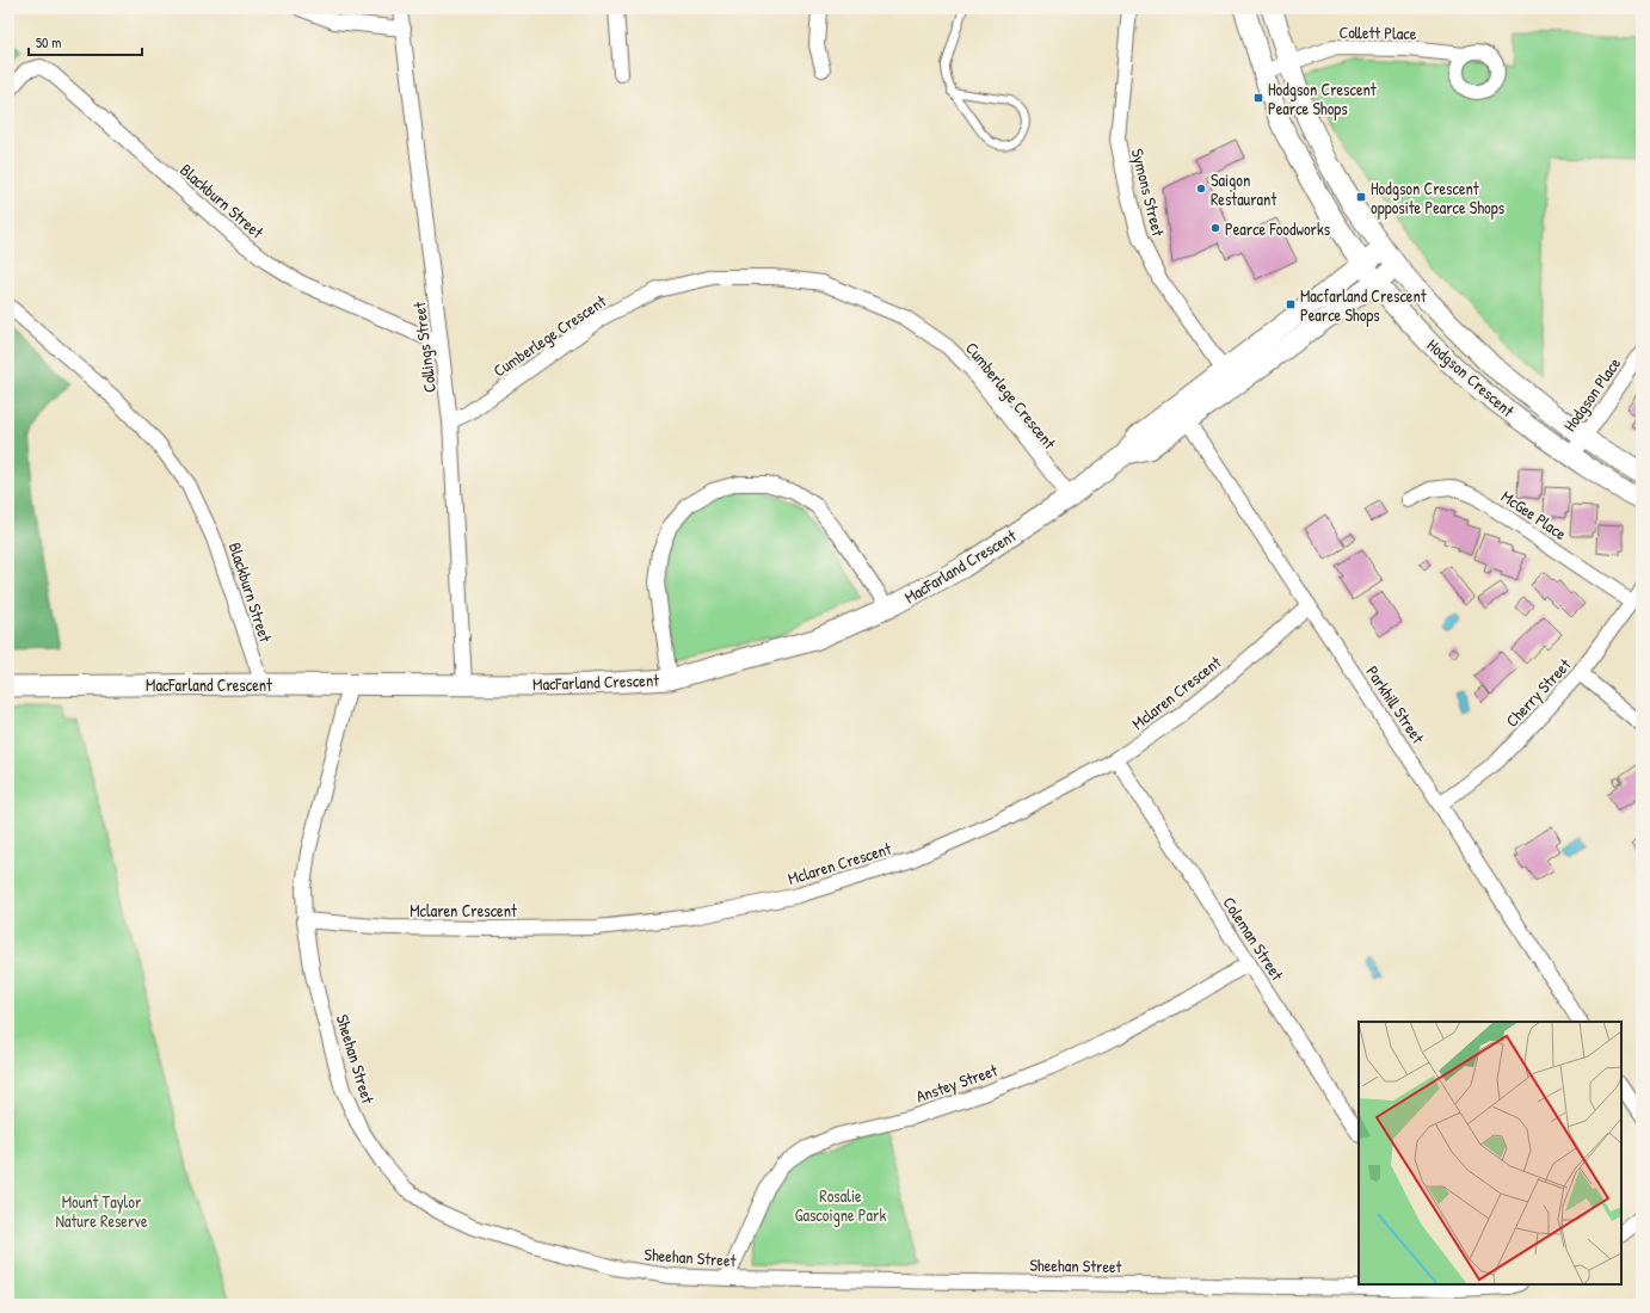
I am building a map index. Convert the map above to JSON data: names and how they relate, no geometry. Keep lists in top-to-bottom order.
{
  "streets": {
    "street": [
      "Collett Place",
      "Symons Street",
      "Blackburn Street",
      "Cumberlege Crescent",
      "Collings Street",
      "Hodgson Crescent",
      "Hodgson Place",
      "McGee Place",
      "MacFarland Crescent",
      "Mclaren Crescent",
      "Cherry Street",
      "Parkhill Street",
      "Coleman Street",
      "Sheehan Street",
      "Anstey Street"
    ]
  },
  "crossings": [
    ["Collett Place", "Hodgson Crescent"],
    ["Symons Street", "MacFarland Crescent"],
    ["Blackburn Street", "Collings Street"],
    ["Blackburn Street", "MacFarland Crescent"],
    ["Cumberlege Crescent", "Collings Street"],
    ["Cumberlege Crescent", "MacFarland Crescent"],
    ["Collings Street", "MacFarland Crescent"],
    ["Hodgson Crescent", "Hodgson Place"],
    ["Hodgson Crescent", "MacFarland Crescent"],
    ["McGee Place", "Cherry Street"],
    ["MacFarland Crescent", "Parkhill Street"],
    ["MacFarland Crescent", "Sheehan Street"],
    ["Mclaren Crescent", "Parkhill Street"],
    ["Mclaren Crescent", "Coleman Street"],
    ["Mclaren Crescent", "Sheehan Street"],
    ["Cherry Street", "Parkhill Street"],
    ["Coleman Street", "Anstey Street"],
    ["Sheehan Street", "Anstey Street"]
  ],
  "parks": ["Rosalie Gascoigne Park", "Mount Taylor Nature Reserve"],
  "places": {
    "transit": ["Hodgson Crescent Pearce Shops", "Hodgson Crescent opposite Pearce Shops", "Macfarland Crescent Pearce Shops"],
    "other": ["Saigon Restaurant", "Pearce Foodworks"]
  },
  "scale_bar": "50 m"
}
